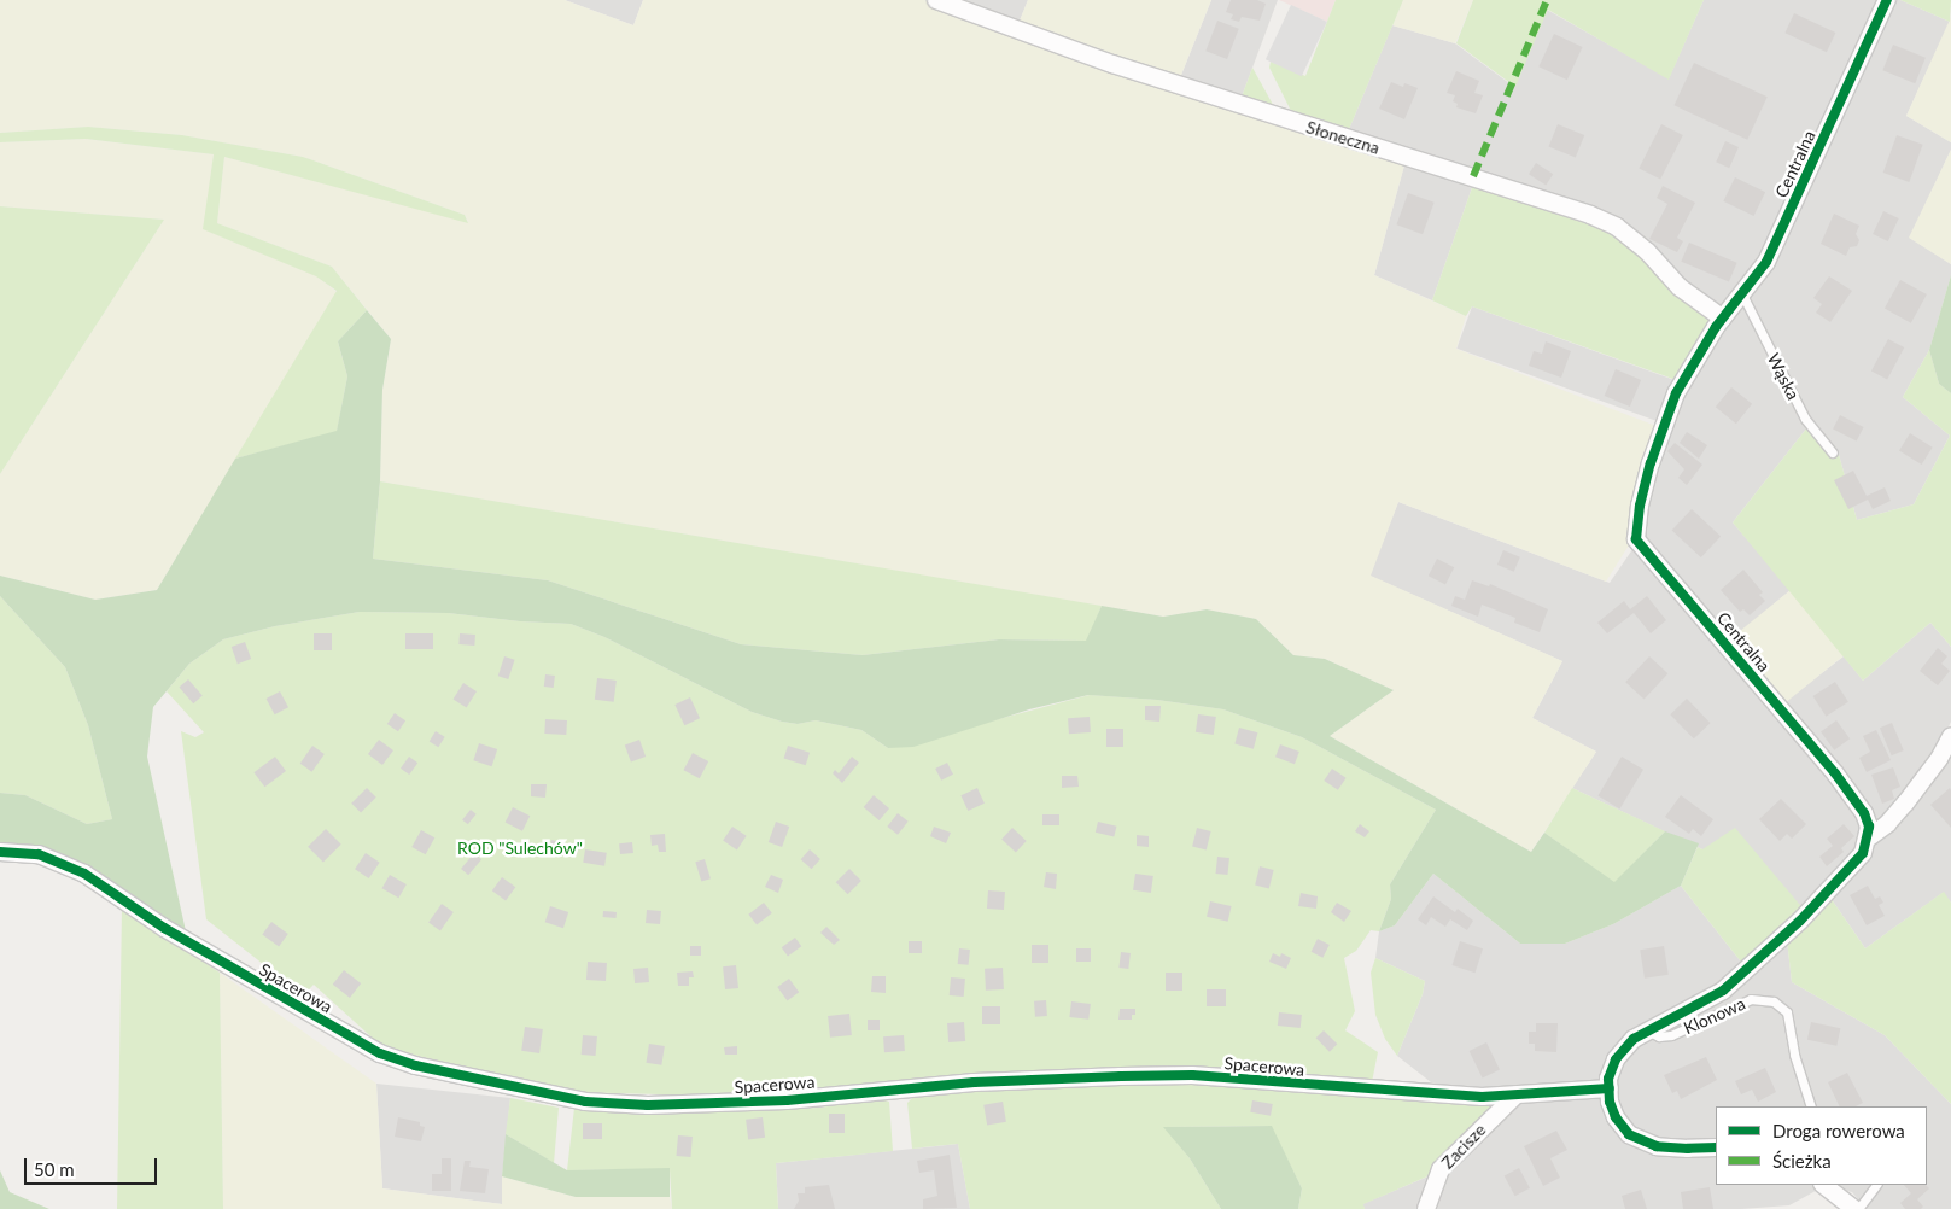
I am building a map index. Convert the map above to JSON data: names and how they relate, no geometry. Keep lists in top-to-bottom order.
{
  "streets": {
    "street": [
      "Słoneczna",
      "Centralna",
      "Spacerowa",
      "Zacisze"
    ],
    "lane": ["Wąska", "Klonowa"]
  },
  "crossings": [
    ["Słoneczna", "Centralna"],
    ["Centralna", "Wąska"],
    ["Spacerowa", "Zacisze"]
  ],
  "parks": ["ROD \"Sulechów\""],
  "legend": ["Droga rowerowa", "Ścieżka"],
  "scale_bar": "50 m"
}
